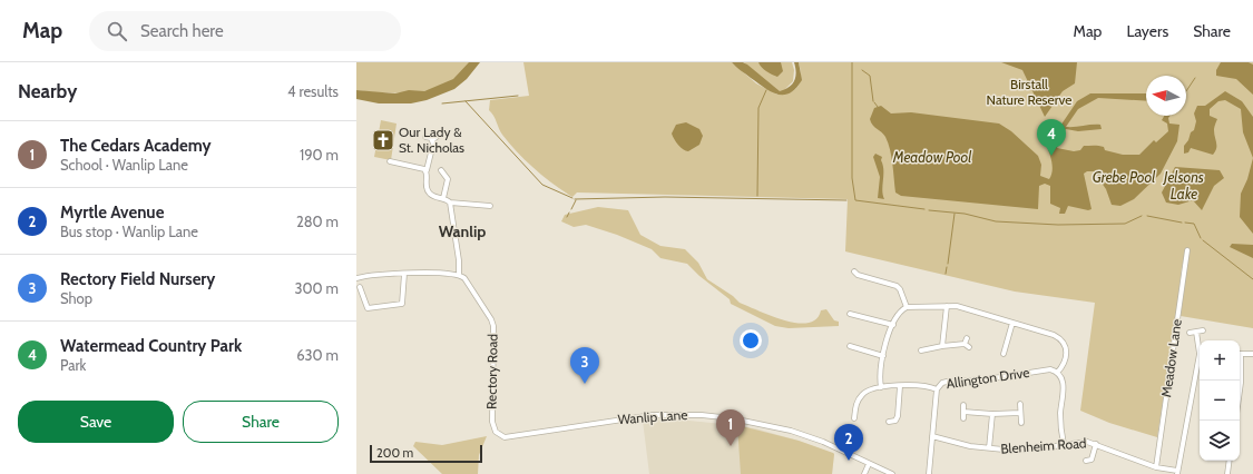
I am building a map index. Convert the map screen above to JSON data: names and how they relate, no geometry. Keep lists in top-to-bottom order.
{
  "streets": {
    "street": [
      "Meadow Lane",
      "Rectory Road",
      "Allington Drive",
      "Wanlip Lane",
      "Blenheim Road"
    ]
  },
  "crossings": [
    ["Meadow Lane", "Blenheim Road"],
    ["Rectory Road", "Wanlip Lane"]
  ],
  "districts": ["Wanlip"],
  "water": ["Meadow Pool", "Grebe Pool", "Jelsons Lake"],
  "parks": ["Birstall Nature Reserve"],
  "places": {
    "church": ["Our Lady & St. Nicholas"]
  },
  "scale_bar": "200 m",
  "north": "left",
  "page": {
    "header": "Map",
    "search": "Search here",
    "nav": ["Map", "Layers", "Share"],
    "heading": ["Nearby", "4 results"],
    "pins": [
      "4",
      "3",
      "1",
      "2"
    ],
    "list": [
      {
        "mark": "1",
        "name": "The Cedars Academy",
        "note": "School · Wanlip Lane",
        "value": "190 m"
      },
      {
        "mark": "2",
        "name": "Myrtle Avenue",
        "note": "Bus stop · Wanlip Lane",
        "value": "280 m"
      },
      {
        "mark": "3",
        "name": "Rectory Field Nursery",
        "note": "Shop",
        "value": "300 m"
      },
      {
        "mark": "4",
        "name": "Watermead Country Park",
        "note": "Park",
        "value": "630 m"
      }
    ],
    "map_buttons": ["+", "−"],
    "buttons": ["Save", "Share"],
    "scale": "200 m"
  }
}
